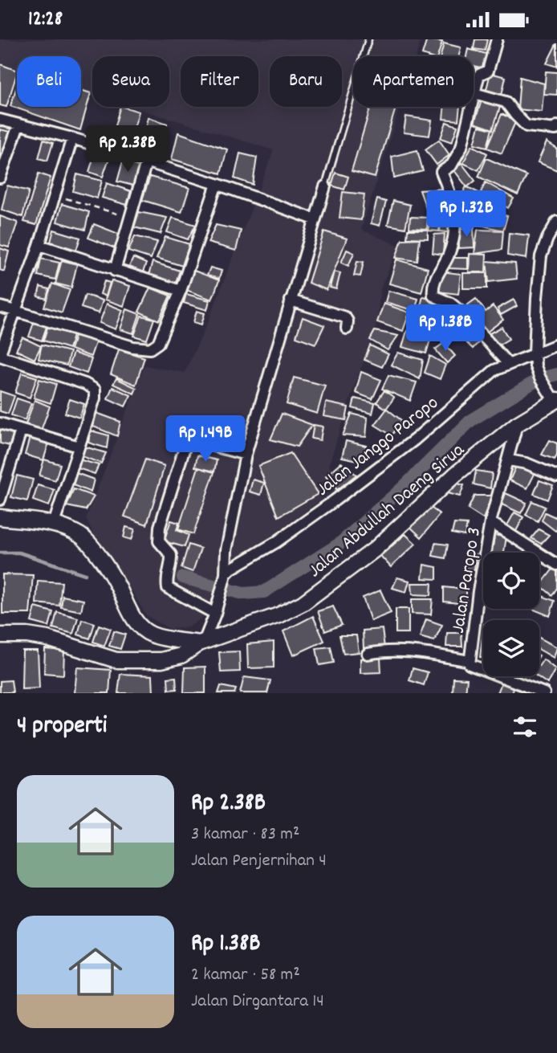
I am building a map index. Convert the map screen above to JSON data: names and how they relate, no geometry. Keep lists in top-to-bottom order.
{
  "streets": {
    "main road": ["Jalan Abdullah Daeng Sirua"],
    "street": ["Jalan Janggo Paropo", "Jalan Paropo 3"]
  },
  "crossings": [
    ["Jalan Abdullah Daeng Sirua", "Jalan Paropo 3"]
  ],
  "page": {
    "status": "12:28",
    "chip": [
      "Beli",
      "Sewa",
      "Filter",
      "Baru",
      "Apartemen"
    ],
    "price": [
      "Rp 2.38B",
      "Rp 1.32B",
      "Rp 1.38B",
      "Rp 1.49B"
    ],
    "heading": "4 properti",
    "list": [
      {
        "name": "Rp 2.38B",
        "note": "3 kamar · 83 m² · Jalan Penjernihan 4"
      },
      {
        "name": "Rp 1.38B",
        "note": "2 kamar · 58 m² · Jalan Dirgantara 14"
      }
    ]
  }
}
